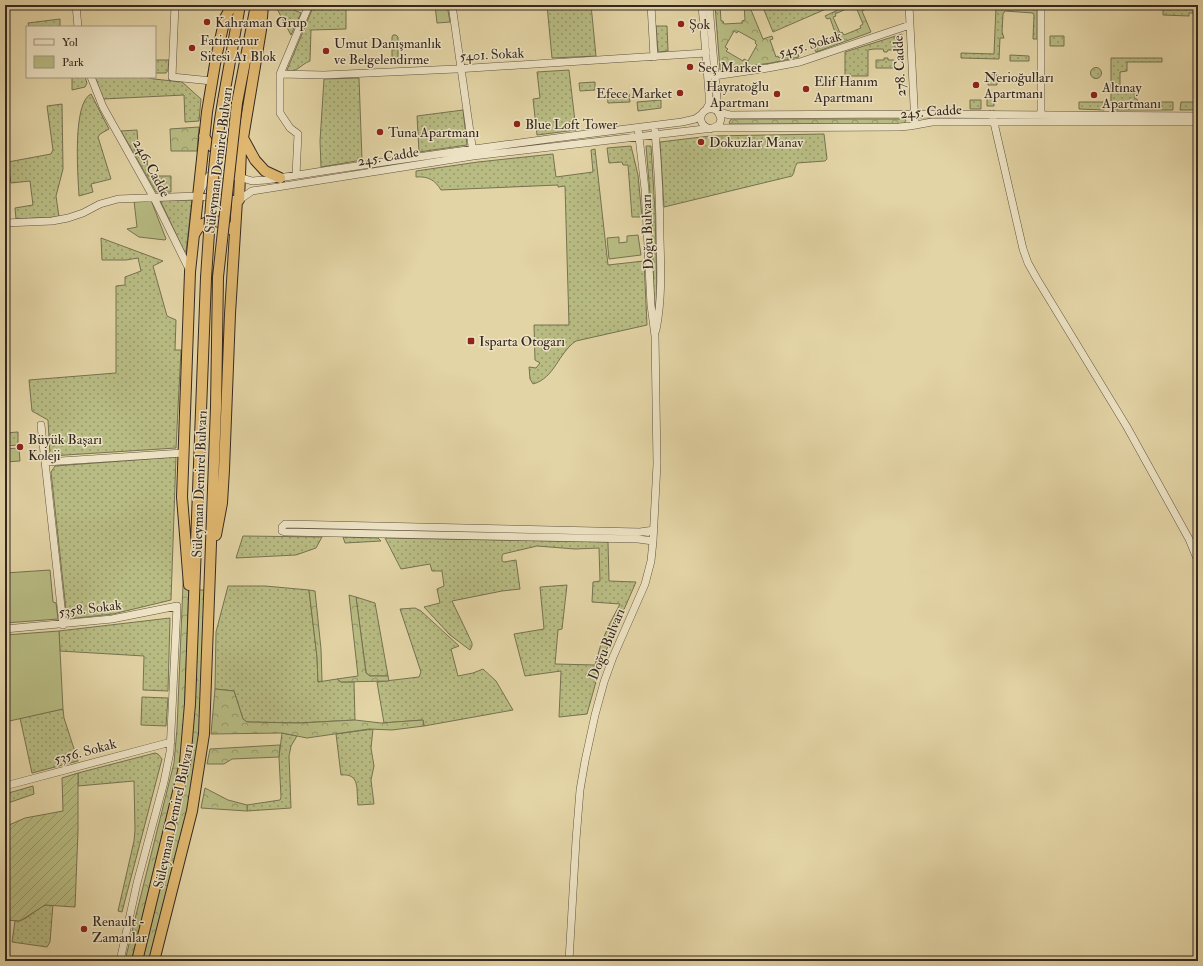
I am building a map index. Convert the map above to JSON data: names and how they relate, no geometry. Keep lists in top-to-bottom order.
{
  "streets": {
    "highway": ["Süleyman Demirel Bulvarı"],
    "street": [
      "5455. Sokak",
      "5401. Sokak",
      "278. Cadde",
      "245. Cadde",
      "246. Cadde",
      "Doğu Bulvarı",
      "5358. Sokak",
      "5356. Sokak"
    ]
  },
  "crossings": [
    ["5455. Sokak", "278. Cadde"],
    ["278. Cadde", "245. Cadde"],
    ["245. Cadde", "Doğu Bulvarı"],
    ["5358. Sokak", "5356. Sokak"]
  ],
  "places": {
    "other": [
      "Kahraman Grup",
      "Şok",
      "Fatimenur Sitesi A1 Blok",
      "Umut Danışmanlık ve Belgelendirme",
      "Seç Market",
      "Nerioğulları Apartmanı",
      "Elif Hanım Apartmanı",
      "Efece Market",
      "Hayratoğlu Apartmanı",
      "Altınay Apartmanı",
      "Blue Loft Tower",
      "Tuna Apartmanı",
      "Dokuzlar Manav",
      "Büyük Başarı Koleji",
      "Renault - Zamanlar"
    ],
    "transit": ["Isparta Otogarı"]
  },
  "legend": ["Yol", "Park"]
}
